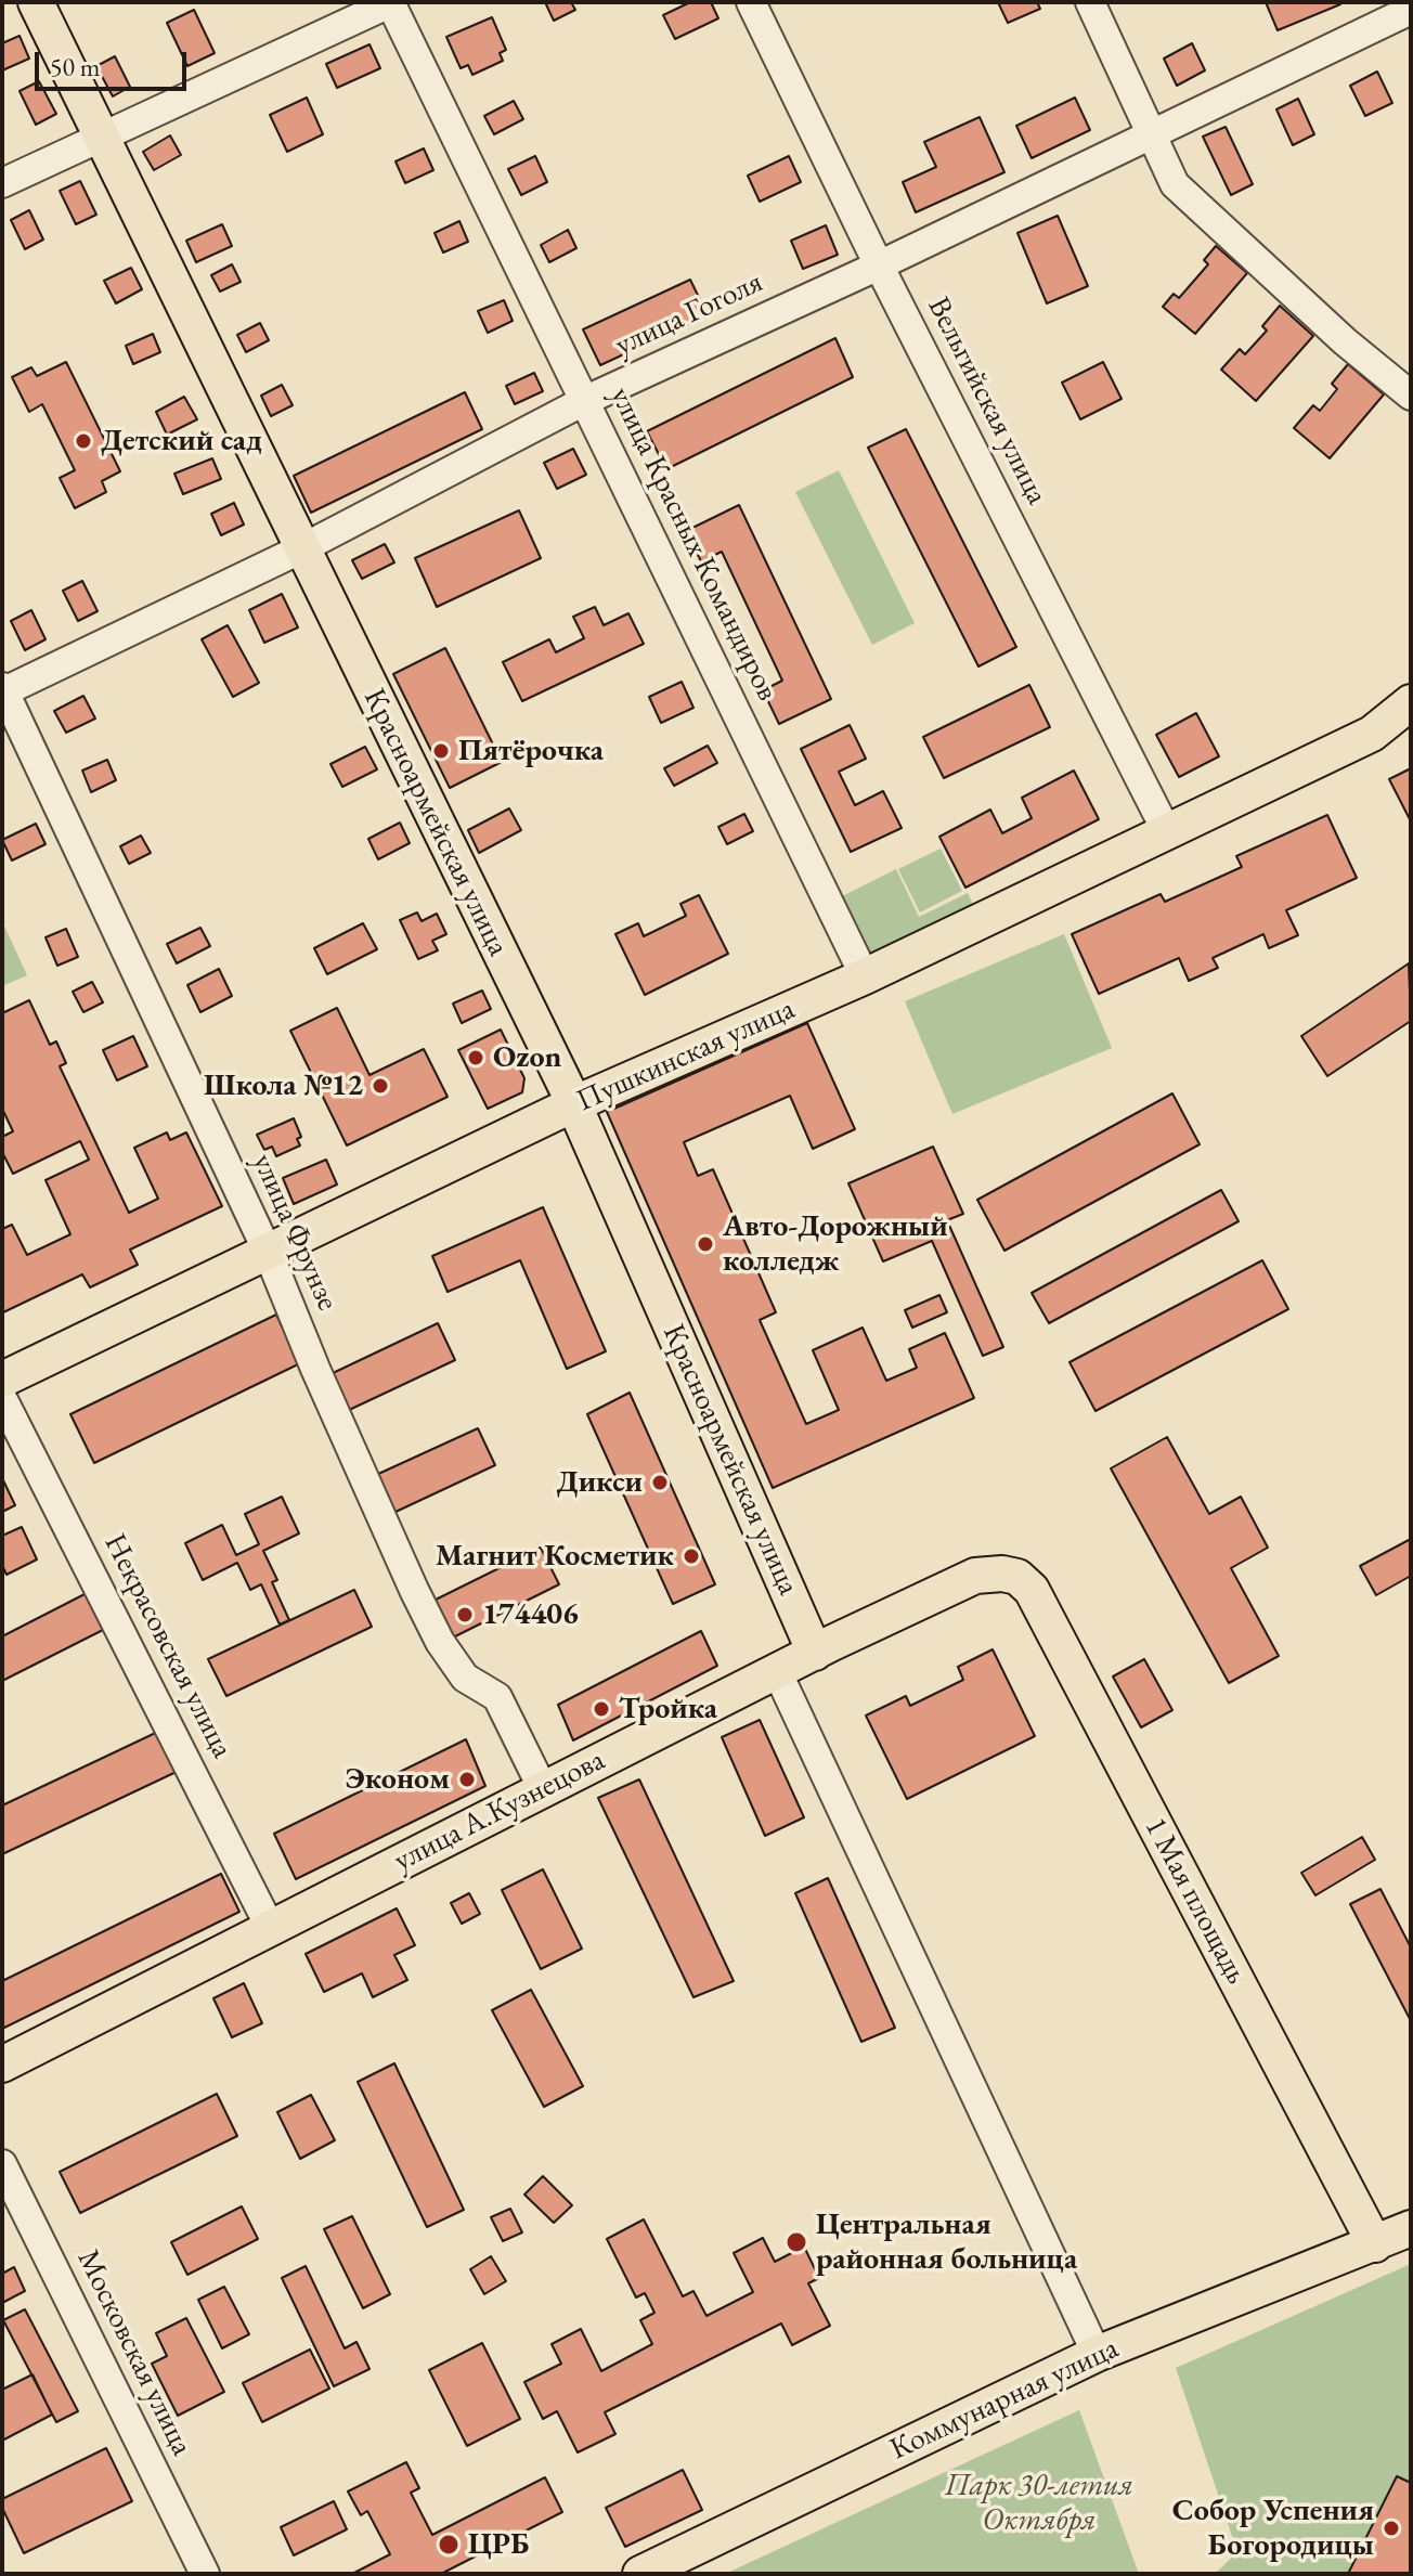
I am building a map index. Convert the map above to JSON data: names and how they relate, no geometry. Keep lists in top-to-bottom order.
{
  "streets": {
    "main road": [
      "Красноармейская улица",
      "Пушкинская улица",
      "улица А.Кузнецова",
      "1 Мая площадь",
      "Коммунарная улица"
    ],
    "street": [
      "улица Гоголя",
      "Вельгийская улица",
      "улица Красных Командиров",
      "улица Фрунзе",
      "Некрасовская улица",
      "Московская улица"
    ]
  },
  "crossings": [
    ["улица Гоголя", "Вельгийская улица"],
    ["улица Гоголя", "улица Красных Командиров"],
    ["улица Гоголя", "Красноармейская улица"],
    ["улица Гоголя", "улица Фрунзе"],
    ["Вельгийская улица", "Пушкинская улица"],
    ["улица Красных Командиров", "Пушкинская улица"],
    ["Красноармейская улица", "Пушкинская улица"],
    ["Красноармейская улица", "улица А.Кузнецова"],
    ["Пушкинская улица", "улица Фрунзе"],
    ["улица Фрунзе", "улица А.Кузнецова"],
    ["Некрасовская улица", "улица А.Кузнецова"],
    ["улица А.Кузнецова", "1 Мая площадь"],
    ["1 Мая площадь", "Коммунарная улица"]
  ],
  "parks": ["Парк 30-летия Октября"],
  "places": [
    "Детский сад",
    "Пятёрочка",
    "Ozon",
    "Школа №12",
    "Авто-Дорожный колледж",
    "Дикси",
    "Магнит Косметик",
    "174406",
    "Тройка",
    "Эконом",
    "Центральная районная больница",
    "Собор Успения Богородицы",
    "ЦРБ"
  ],
  "scale_bar": "50 m"
}
